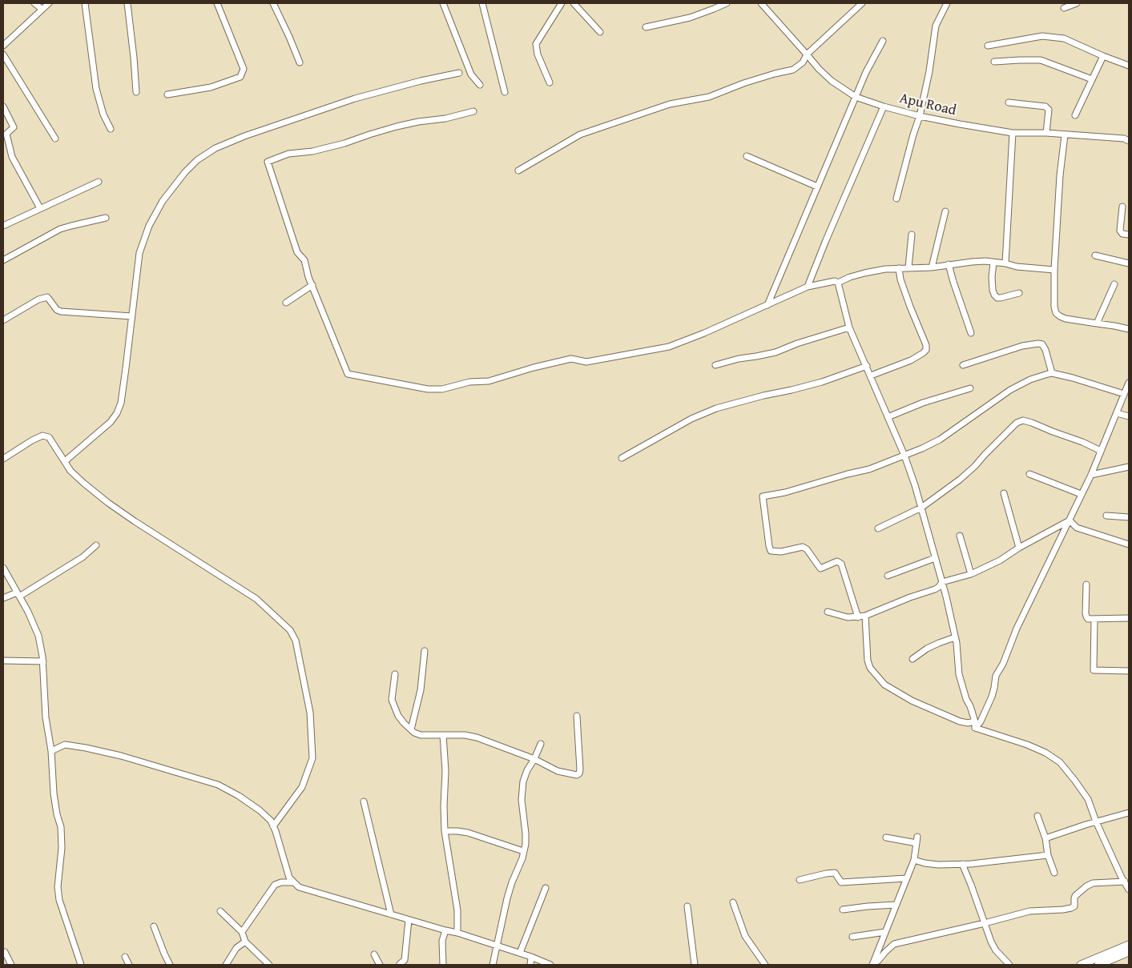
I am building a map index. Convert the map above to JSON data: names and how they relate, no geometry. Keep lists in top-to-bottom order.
{
  "streets": {
    "street": ["Apu Road"]
  }
}
